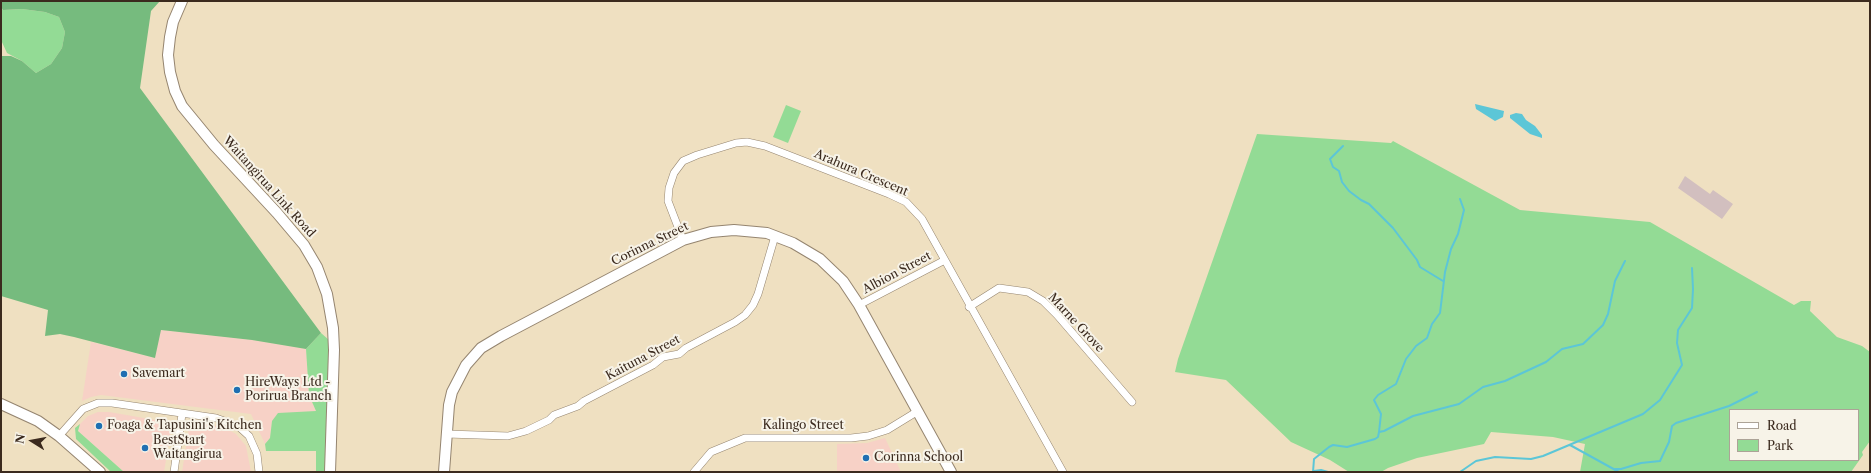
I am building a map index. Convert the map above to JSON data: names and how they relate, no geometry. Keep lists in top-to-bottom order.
{
  "streets": {
    "street": [
      "Arahura Crescent",
      "Waitangirua Link Road",
      "Corinna Street",
      "Albion Street",
      "Marne Grove",
      "Kaituna Street",
      "Kalingo Street"
    ]
  },
  "crossings": [
    ["Arahura Crescent", "Corinna Street"],
    ["Arahura Crescent", "Albion Street"],
    ["Arahura Crescent", "Marne Grove"],
    ["Corinna Street", "Albion Street"],
    ["Corinna Street", "Kaituna Street"],
    ["Corinna Street", "Kalingo Street"]
  ],
  "places": [
    "Savemart",
    "HireWays Ltd - Porirua Branch",
    "Foaga & Tapusini's Kitchen",
    "BestStart Waitangirua",
    "Corinna School"
  ],
  "legend": ["Road", "Park"],
  "north": "left"
}
